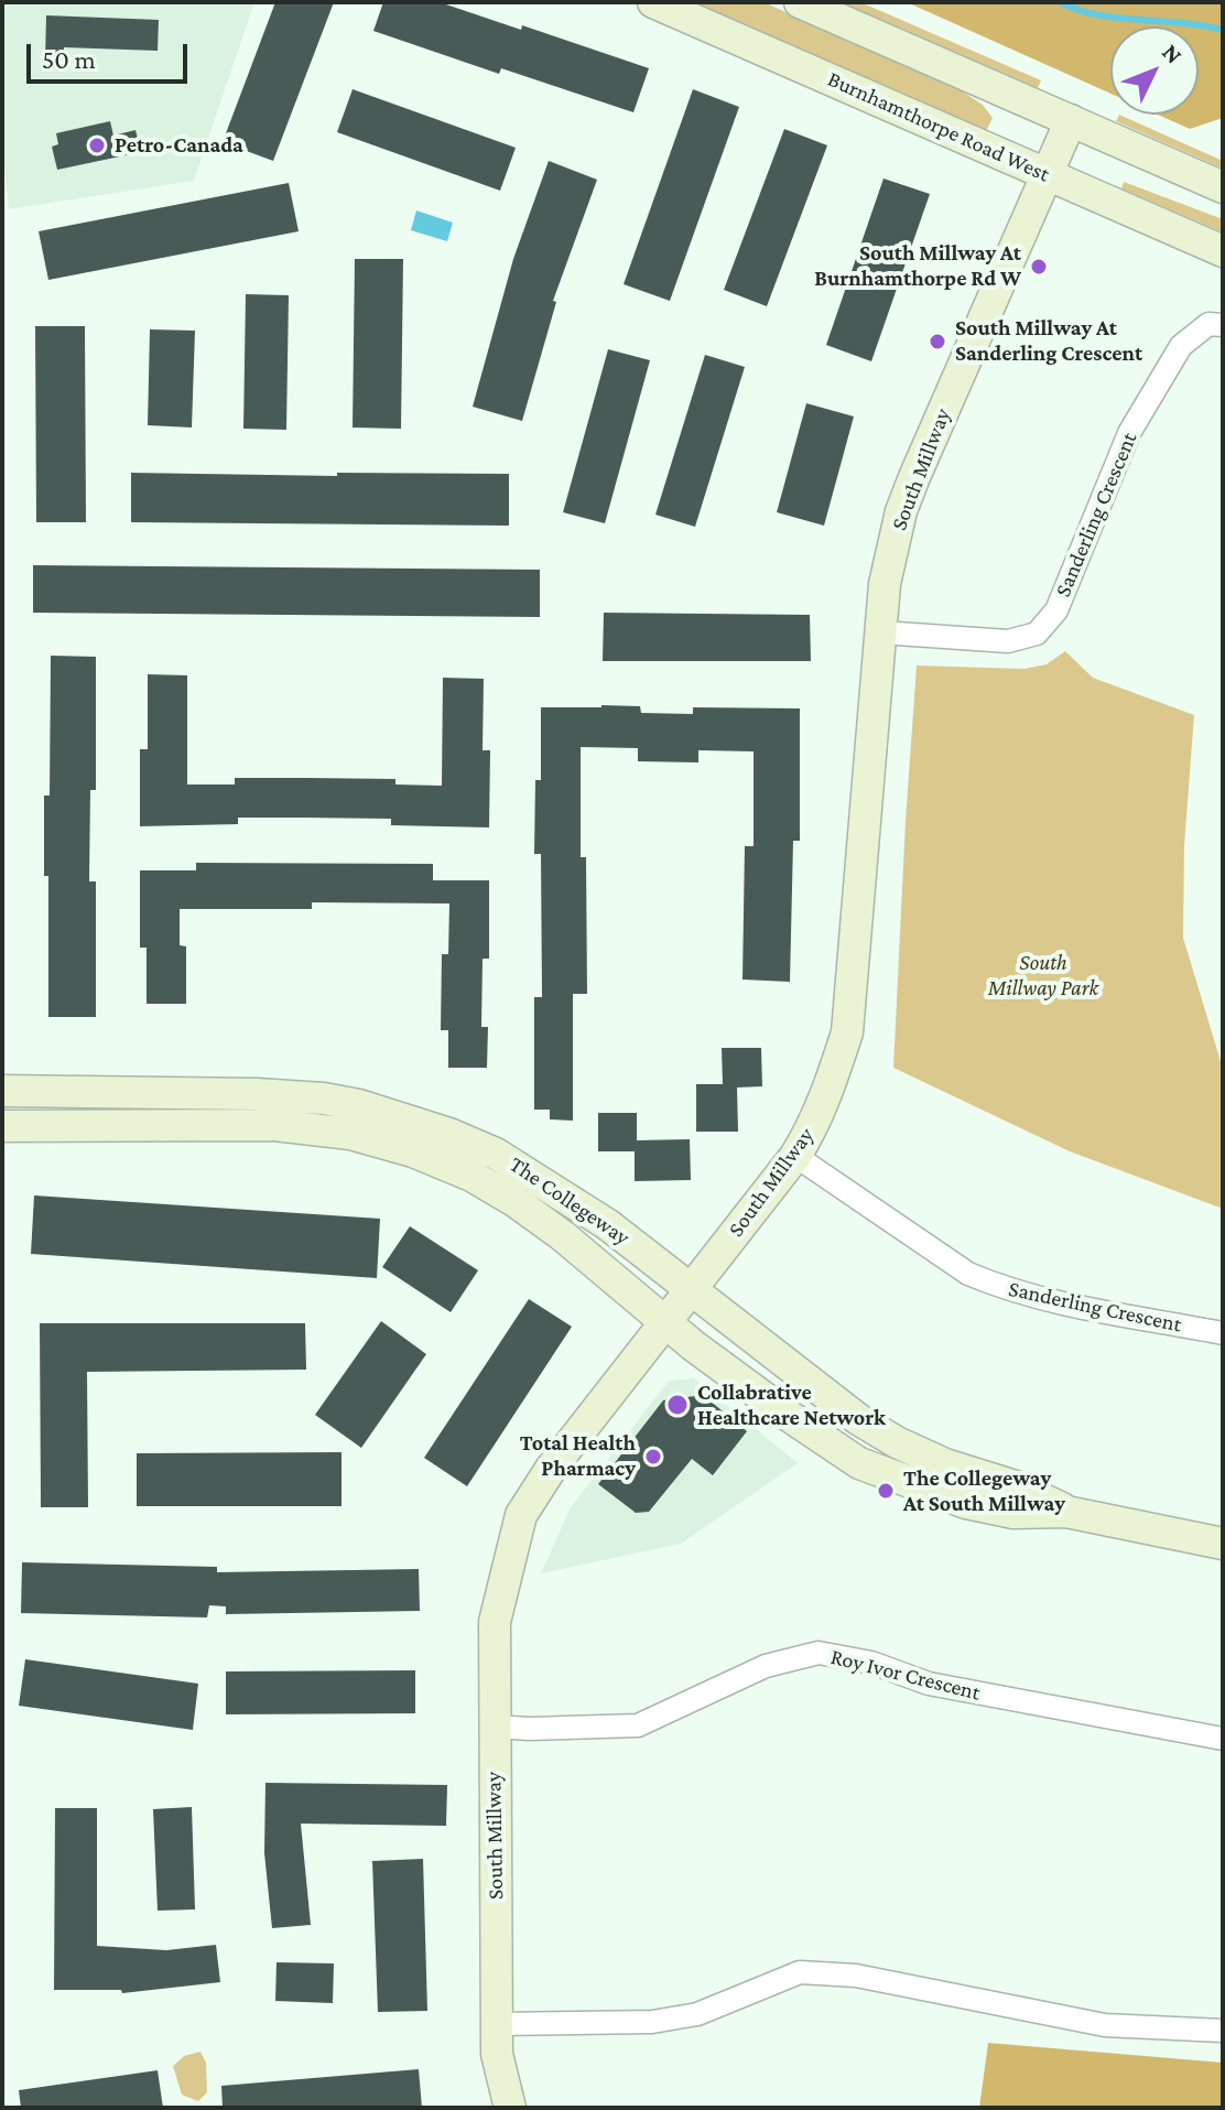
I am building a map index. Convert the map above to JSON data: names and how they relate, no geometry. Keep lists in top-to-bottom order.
{
  "streets": {
    "street": [
      "Burnhamthorpe Road West",
      "South Millway",
      "Sanderling Crescent",
      "The Collegeway",
      "Roy Ivor Crescent"
    ]
  },
  "crossings": [
    ["Burnhamthorpe Road West", "South Millway"],
    ["South Millway", "Sanderling Crescent"],
    ["South Millway", "The Collegeway"],
    ["South Millway", "Roy Ivor Crescent"]
  ],
  "parks": ["South Millway Park"],
  "places": [
    "Petro-Canada",
    "South Millway At Burnhamthorpe Rd W",
    "South Millway At Sanderling Crescent",
    "Collabrative Healthcare Network",
    "Total Health Pharmacy",
    "The Collegeway At South Millway"
  ],
  "scale_bar": "50 m",
  "north": "top right"
}
